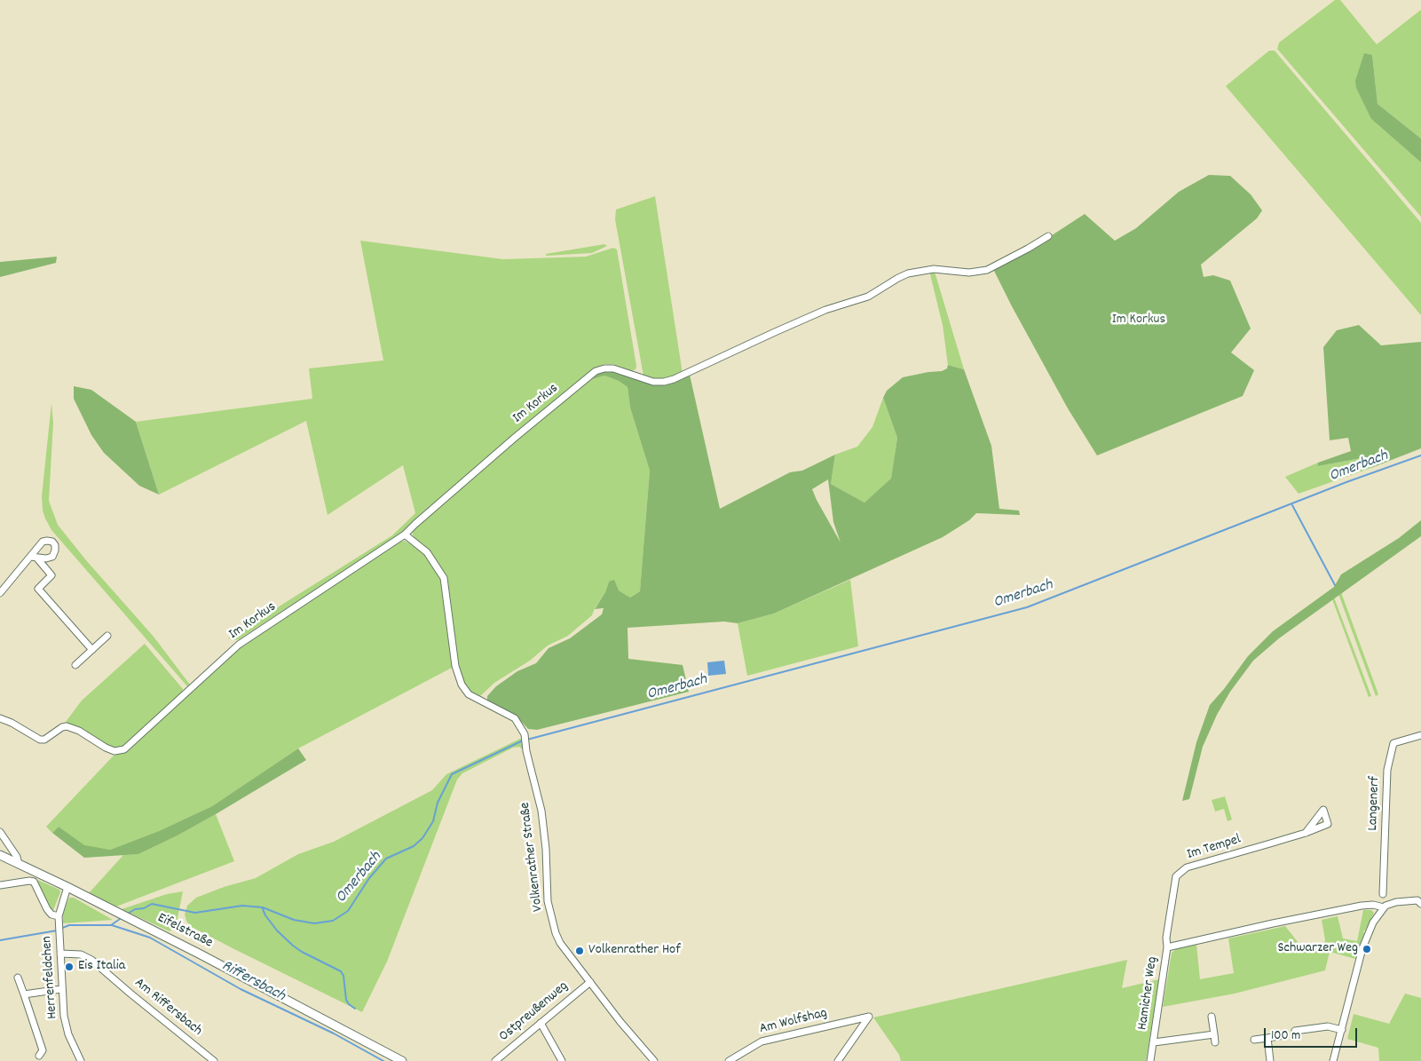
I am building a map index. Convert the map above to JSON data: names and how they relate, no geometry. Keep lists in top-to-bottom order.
{
  "streets": {
    "main road": ["Eifelstraße"],
    "street": [
      "Im Korkus",
      "Langenerf",
      "Im Tempel",
      "Volkenrather Straße",
      "Herrenfeldchen",
      "Hamicher Weg",
      "Am Riffersbach",
      "Ostpreußenweg",
      "Am Wolfshag"
    ]
  },
  "crossings": [
    ["Im Korkus", "Volkenrather Straße"],
    ["Im Tempel", "Hamicher Weg"],
    ["Volkenrather Straße", "Ostpreußenweg"],
    ["Eifelstraße", "Herrenfeldchen"],
    ["Herrenfeldchen", "Am Riffersbach"]
  ],
  "water": ["Omerbach", "Riffersbach"],
  "parks": ["Im Korkus"],
  "places": ["Schwarzer Weg", "Volkenrather Hof", "Eis Italia"],
  "scale_bar": "100 m"
}
